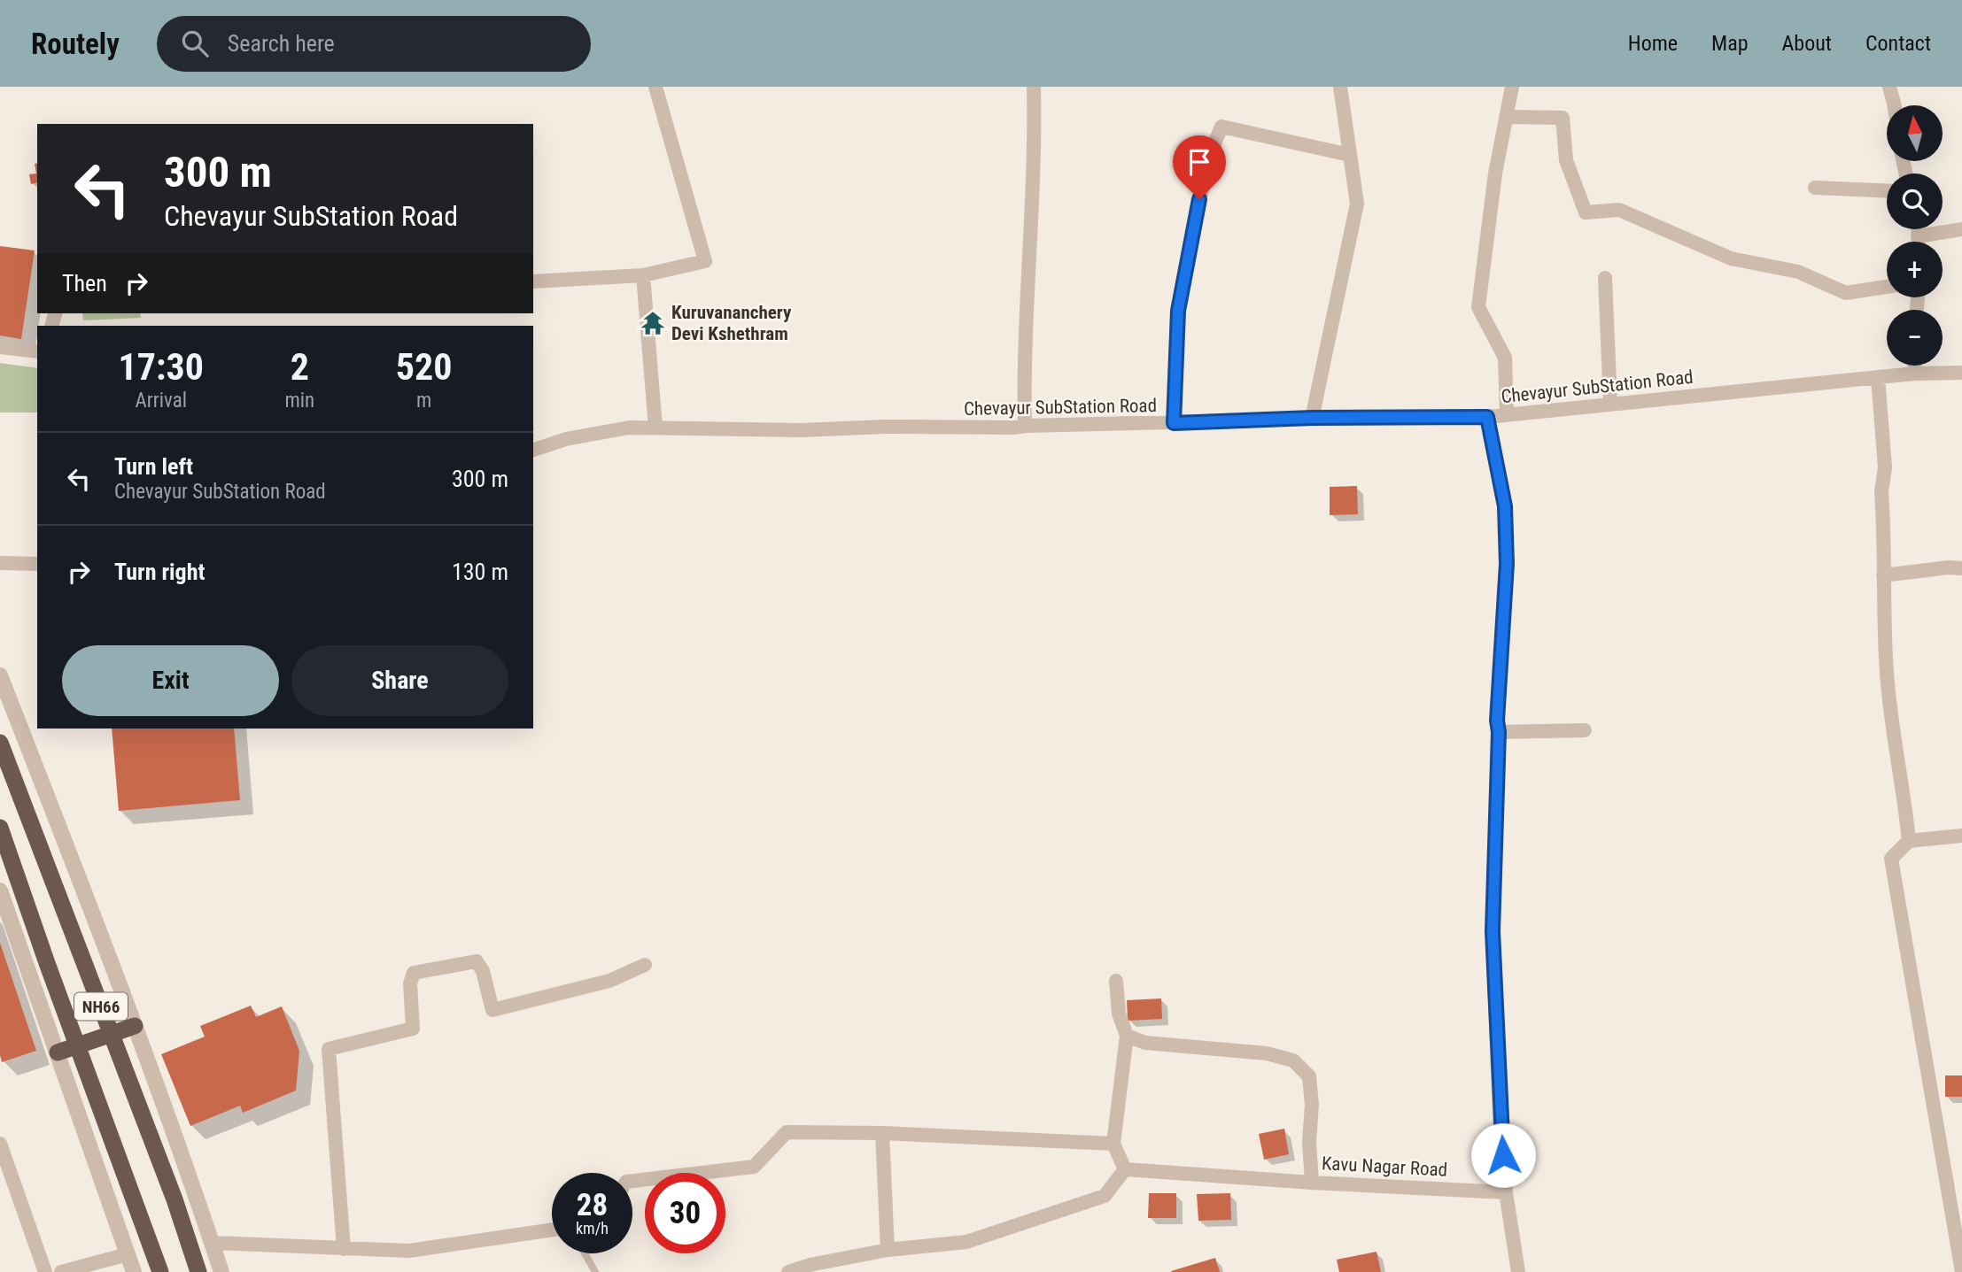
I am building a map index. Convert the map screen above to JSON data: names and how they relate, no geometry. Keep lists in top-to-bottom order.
{
  "streets": {
    "highway": ["NH66"],
    "street": ["Chevayur SubStation Road", "Kavu Nagar Road"]
  },
  "places": {
    "temple": ["Kuruvananchery Devi Kshethram"]
  },
  "north": "top",
  "page": {
    "header": "Routely",
    "search": "Search here",
    "nav": [
      "Home",
      "Map",
      "About",
      "Contact"
    ],
    "map_buttons": ["+", "−"],
    "turn": ["300 m", "Chevayur SubStation Road"],
    "then": "Then",
    "eta": [
      "17:30",
      "Arrival",
      "2",
      "min",
      "520",
      "m"
    ],
    "list": [
      {
        "name": "Turn left",
        "note": "Chevayur SubStation Road",
        "value": "300 m"
      },
      {
        "name": "Turn right",
        "value": "130 m"
      }
    ],
    "buttons": ["Exit", "Share"],
    "speed": "28 km/h",
    "limit": "30"
  }
}
